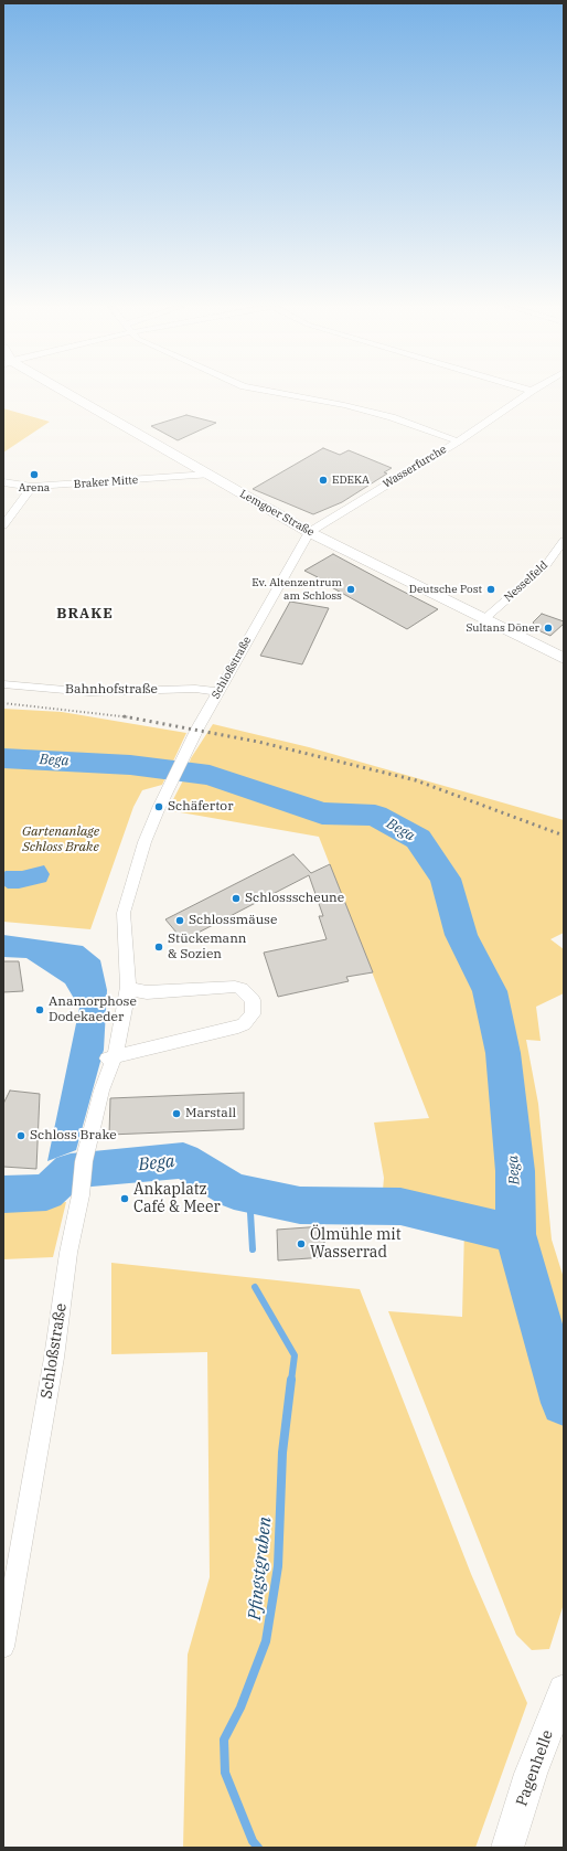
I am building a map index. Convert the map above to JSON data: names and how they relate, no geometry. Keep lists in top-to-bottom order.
{
  "streets": {
    "main road": ["Lemgoer Straße", "Pagenhelle"],
    "street": [
      "Wasserfurche",
      "Braker Mitte",
      "Nesselfeld",
      "Schloßstraße",
      "Bahnhofstraße"
    ]
  },
  "crossings": [
    ["Wasserfurche", "Lemgoer Straße"],
    ["Wasserfurche", "Schloßstraße"],
    ["Braker Mitte", "Lemgoer Straße"],
    ["Lemgoer Straße", "Nesselfeld"],
    ["Lemgoer Straße", "Schloßstraße"],
    ["Schloßstraße", "Bahnhofstraße"]
  ],
  "districts": ["BRAKE"],
  "water": ["Bega", "Pfingstgraben"],
  "parks": ["Gartenanlage Schloss Brake"],
  "places": [
    "Arena",
    "EDEKA",
    "Ev. Altenzentrum am Schloss",
    "Deutsche Post",
    "Sultans Döner",
    "Schäfertor",
    "Schlossscheune",
    "Schlossmäuse",
    "Stückemann & Sozien",
    "Anamorphose Dodekaeder",
    "Marstall",
    "Schloss Brake",
    "Ankaplatz Café & Meer",
    "Ölmühle mit Wasserrad"
  ]
}
